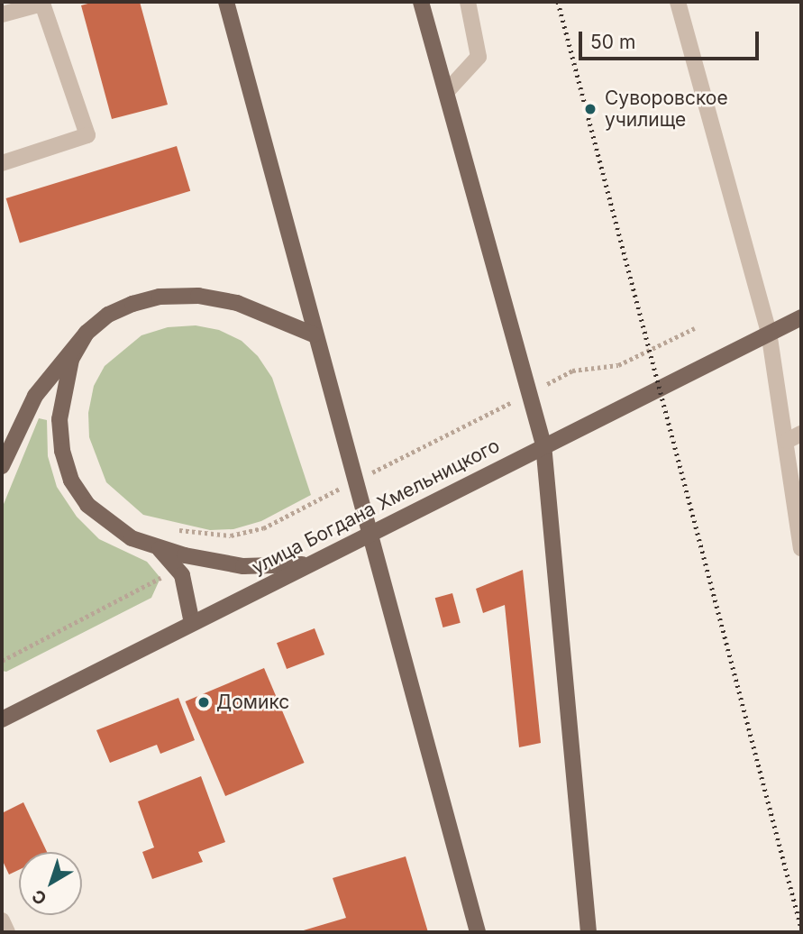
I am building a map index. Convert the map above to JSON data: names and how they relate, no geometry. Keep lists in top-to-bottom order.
{
  "streets": {
    "main road": ["улица Богдана Хмельницкого"]
  },
  "places": ["Суворовское училище", "Домикс"],
  "scale_bar": "50 m",
  "north": "bottom left"
}
